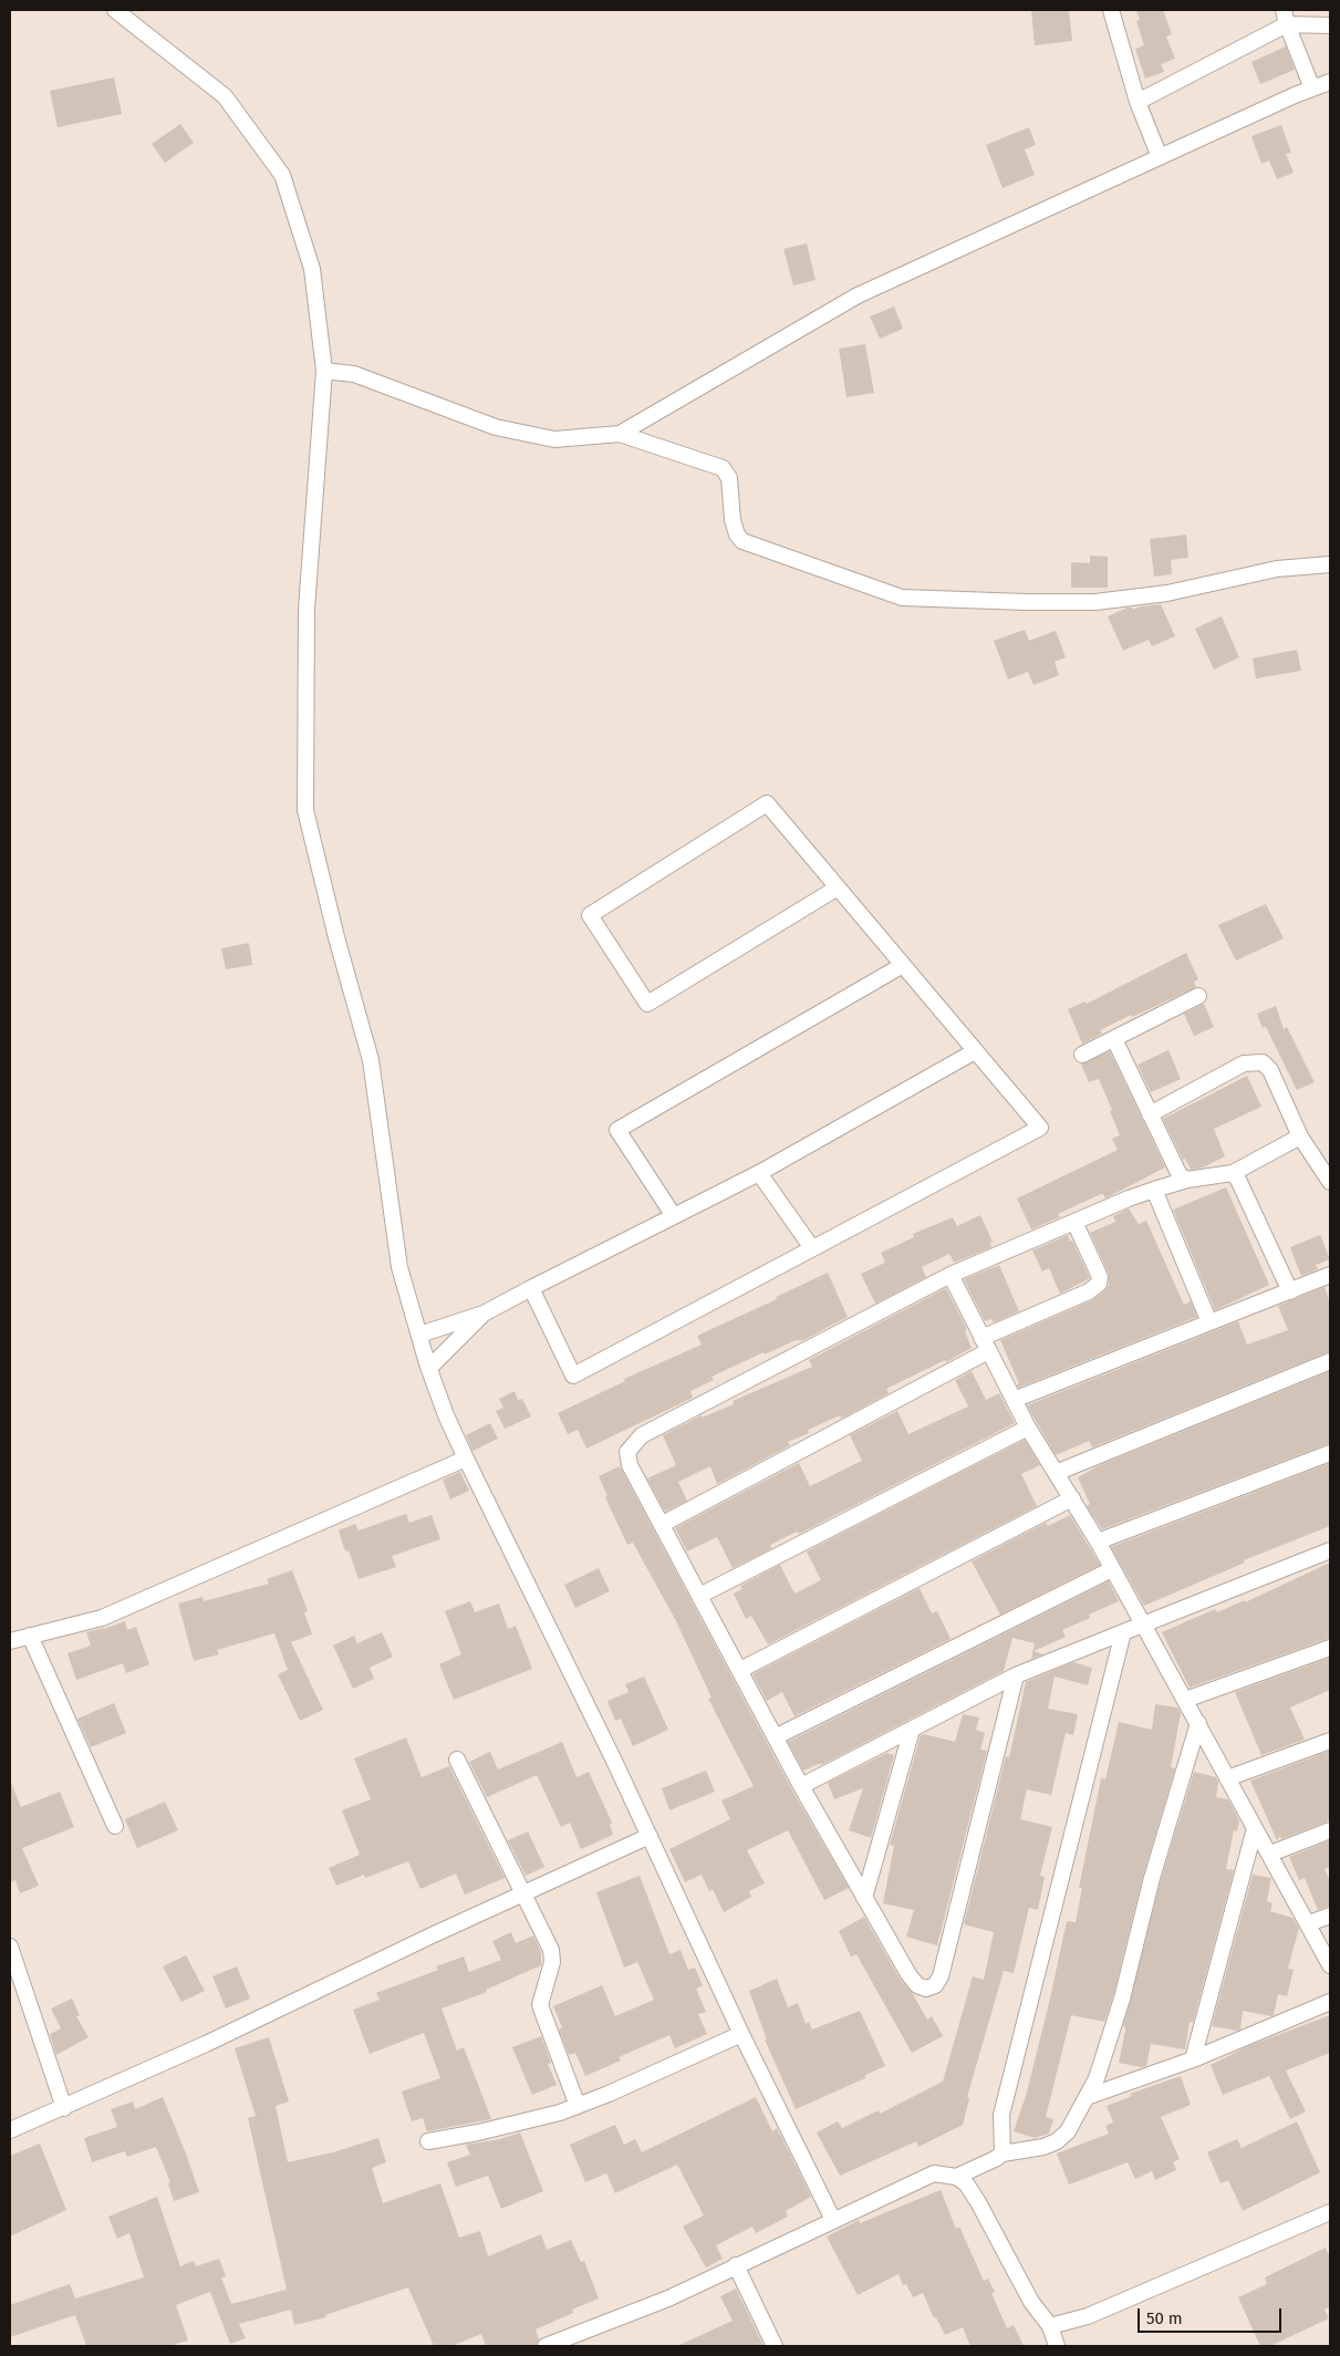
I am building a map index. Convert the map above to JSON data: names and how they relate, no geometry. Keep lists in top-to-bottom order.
{
  "scale_bar": "50 m"
}
